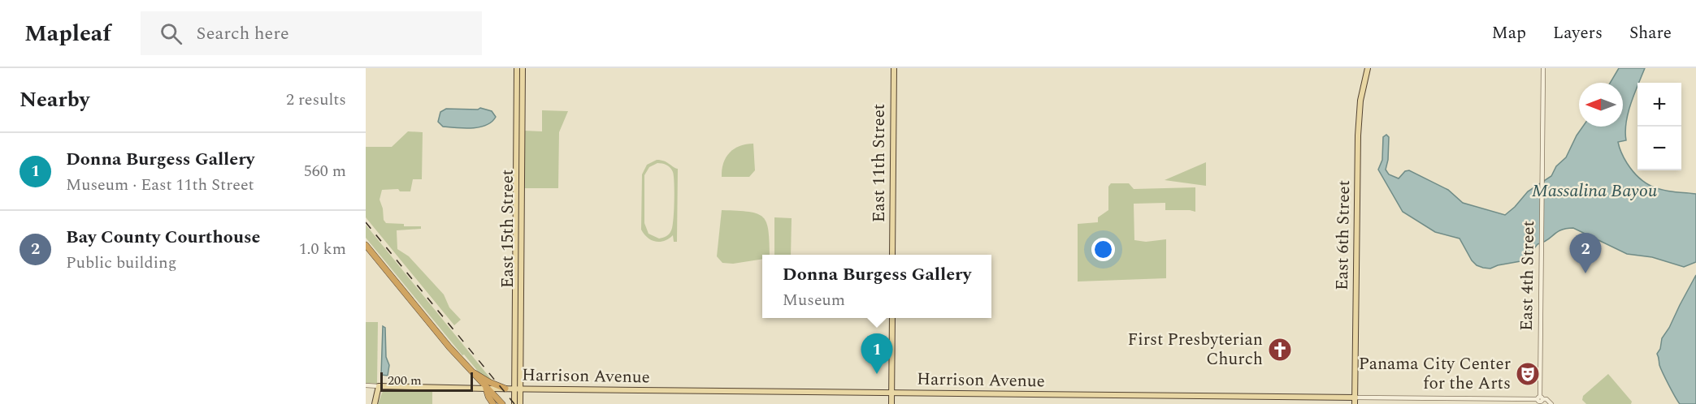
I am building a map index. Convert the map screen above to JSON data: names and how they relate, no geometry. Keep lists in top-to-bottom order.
{
  "streets": {
    "main road": [
      "East 11th Street",
      "East 15th Street",
      "East 6th Street",
      "Harrison Avenue"
    ],
    "street": ["East 4th Street"]
  },
  "crossings": [
    ["East 15th Street", "Harrison Avenue"],
    ["East 6th Street", "Harrison Avenue"],
    ["East 4th Street", "Harrison Avenue"]
  ],
  "water": ["Massalina Bayou"],
  "places": {
    "church": ["First Presbyterian Church"],
    "theatre": ["Panama City Center for the Arts"]
  },
  "scale_bar": "200 m",
  "north": "left",
  "page": {
    "header": "Mapleaf",
    "search": "Search here",
    "nav": ["Map", "Layers", "Share"],
    "heading": ["Nearby", "2 results"],
    "map_buttons": ["+", "−"],
    "list": [
      {
        "mark": "1",
        "name": "Donna Burgess Gallery",
        "note": "Museum · East 11th Street",
        "value": "560 m"
      },
      {
        "mark": "2",
        "name": "Bay County Courthouse",
        "note": "Public building",
        "value": "1.0 km"
      }
    ],
    "pins": ["2", "1"],
    "popup": ["Donna Burgess Gallery", "Museum"],
    "scale": "200 m"
  }
}
